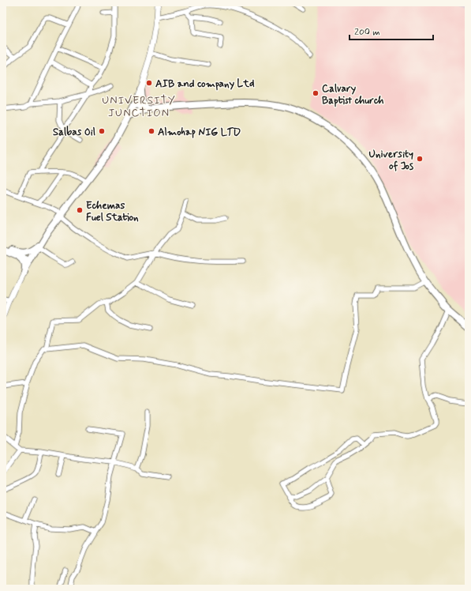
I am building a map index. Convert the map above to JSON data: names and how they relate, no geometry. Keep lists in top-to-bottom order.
{
  "districts": ["UNIVERSITY JUNCTION"],
  "places": [
    "AIB and company Ltd",
    "Calvary Baptist church",
    "Salbas Oil",
    "Almohap NIG LTD",
    "University of Jos",
    "Echemas Fuel Station"
  ],
  "scale_bar": "200 m"
}
